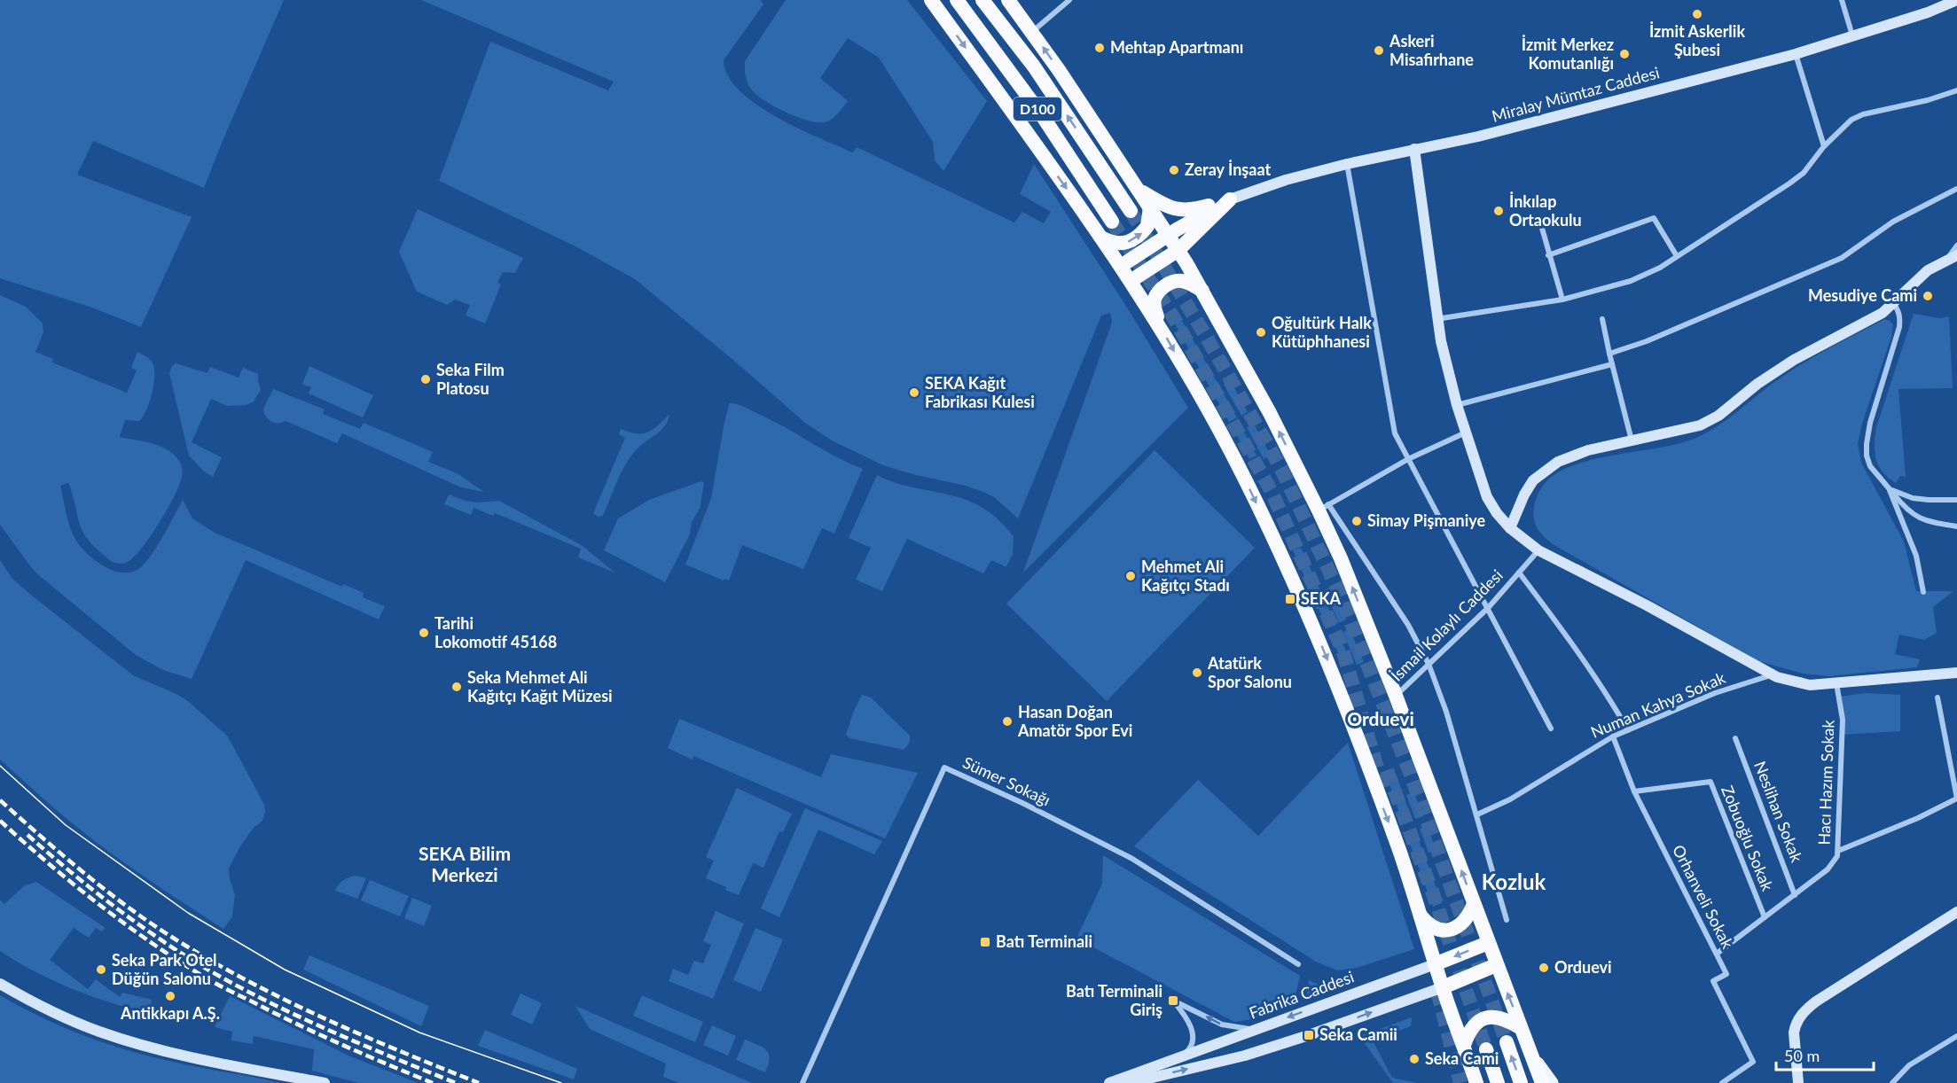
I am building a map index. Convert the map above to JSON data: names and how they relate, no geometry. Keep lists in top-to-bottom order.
{
  "streets": {
    "highway": ["D100"],
    "main road": ["Miralay Mümtaz Caddesi", "Fabrika Caddesi"],
    "street": [
      "İsmail Kolaylı Caddesi",
      "Numan Kahya Sokak",
      "Sümer Sokağı",
      "Hacı Hazım Sokak",
      "Neslihan Sokak",
      "Zobuoğlu Sokak",
      "Orhanveli Sokak"
    ]
  },
  "crossings": [
    ["Numan Kahya Sokak", "Orhanveli Sokak"],
    ["Hacı Hazım Sokak", "Neslihan Sokak"],
    ["Hacı Hazım Sokak", "Zobuoğlu Sokak"],
    ["Hacı Hazım Sokak", "Orhanveli Sokak"],
    ["Zobuoğlu Sokak", "Orhanveli Sokak"]
  ],
  "districts": ["Orduevi", "SEKA Bilim Merkezi", "Kozluk"],
  "places": {
    "other": [
      "İzmit Askerlik Şubesi",
      "Mehtap Apartmanı",
      "Askeri Misafirhane",
      "İzmit Merkez Komutanlığı",
      "Zeray İnşaat",
      "İnkılap Ortaokulu",
      "Mesudiye Cami",
      "Oğultürk Halk Kütüphhanesi",
      "Seka Film Platosu",
      "SEKA Kağıt Fabrikası Kulesi",
      "Simay Pişmaniye",
      "Mehmet Ali Kağıtçı Stadı",
      "Tarihi Lokomotif 45168",
      "Atatürk Spor Salonu",
      "Seka Mehmet Ali Kağıtçı Kağıt Müzesi",
      "Hasan Doğan Amatör Spor Evi",
      "Orduevi",
      "Seka Park Otel Düğün Salonu",
      "Antikkapı A.Ş.",
      "Seka Cami"
    ],
    "transit": [
      "SEKA",
      "Batı Terminali",
      "Batı Terminali Giriş",
      "Seka Camii"
    ]
  },
  "scale_bar": "50 m"
}
